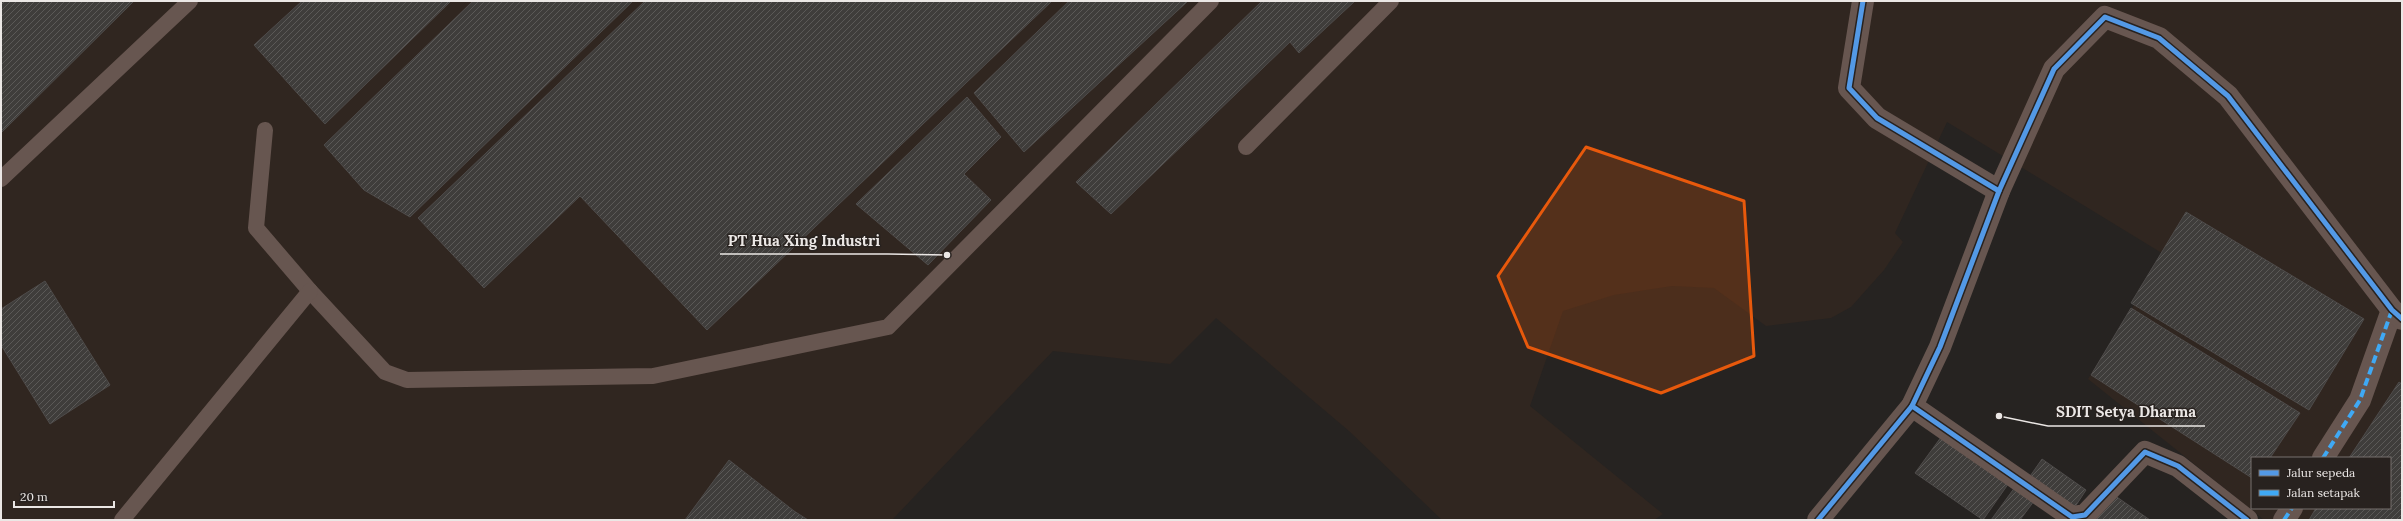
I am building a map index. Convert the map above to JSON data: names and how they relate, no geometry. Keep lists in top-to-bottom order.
{
  "places": ["PT Hua Xing Industri", "SDIT Setya Dharma"],
  "legend": ["Jalur sepeda", "Jalan setapak"],
  "scale_bar": "20 m"
}
